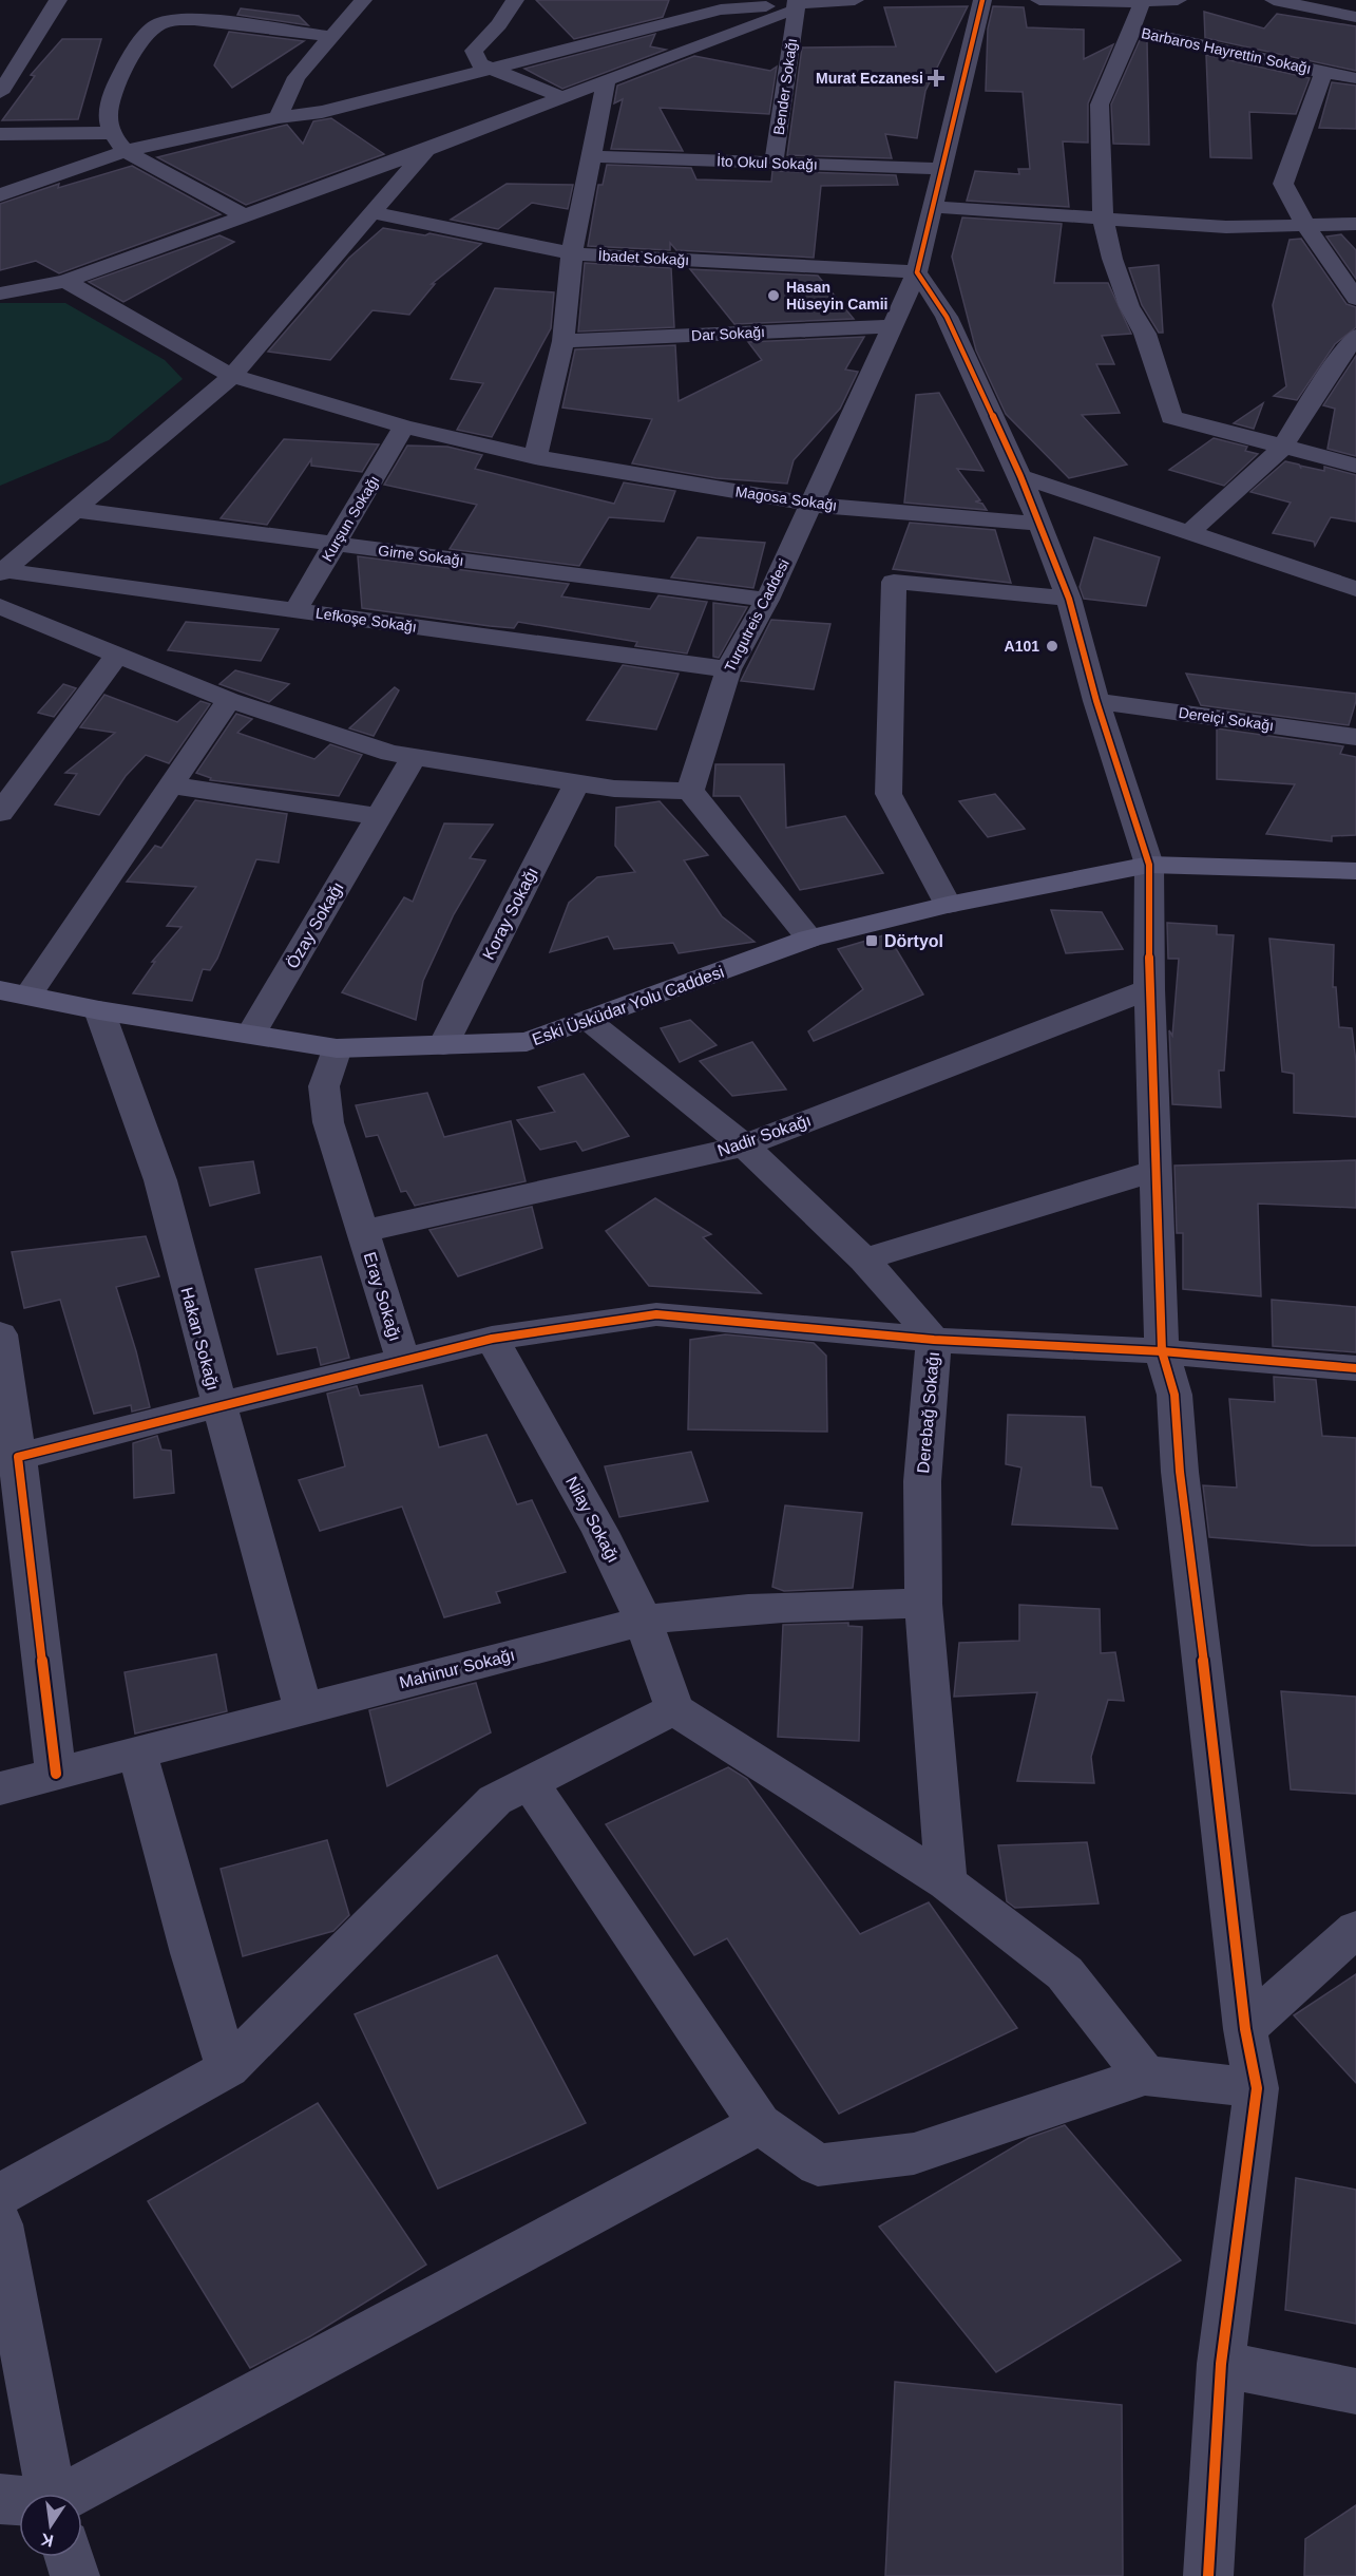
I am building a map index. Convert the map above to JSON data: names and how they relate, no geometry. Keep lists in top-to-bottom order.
{
  "streets": {
    "street": [
      "Barbaros Hayrettin Sokağı",
      "Bender Sokağı",
      "İto Okul Sokağı",
      "İbadet Sokağı",
      "Dar Sokağı",
      "Magosa Sokağı",
      "Kurşun Sokağı",
      "Girne Sokağı",
      "Turgutreis Caddesi",
      "Lefkoşe Sokağı",
      "Dereiçi Sokağı",
      "Koray Sokağı",
      "Özay Sokağı",
      "Eski Üsküdar Yolu Caddesi",
      "Nadir Sokağı",
      "Eray Sokağı",
      "Hakan Sokağı",
      "Derebağ Sokağı",
      "Nilay Sokağı",
      "Mahinur Sokağı"
    ]
  },
  "crossings": [
    ["Bender Sokağı", "İto Okul Sokağı"],
    ["İto Okul Sokağı", "Turgutreis Caddesi"],
    ["İbadet Sokağı", "Turgutreis Caddesi"],
    ["Dar Sokağı", "Turgutreis Caddesi"],
    ["Magosa Sokağı", "Kurşun Sokağı"],
    ["Magosa Sokağı", "Turgutreis Caddesi"],
    ["Kurşun Sokağı", "Girne Sokağı"],
    ["Kurşun Sokağı", "Lefkoşe Sokağı"],
    ["Girne Sokağı", "Turgutreis Caddesi"],
    ["Turgutreis Caddesi", "Lefkoşe Sokağı"],
    ["Koray Sokağı", "Eski Üsküdar Yolu Caddesi"],
    ["Özay Sokağı", "Eski Üsküdar Yolu Caddesi"],
    ["Eski Üsküdar Yolu Caddesi", "Eray Sokağı"],
    ["Eski Üsküdar Yolu Caddesi", "Hakan Sokağı"],
    ["Eski Üsküdar Yolu Caddesi", "Derebağ Sokağı"],
    ["Nadir Sokağı", "Eray Sokağı"],
    ["Nadir Sokağı", "Derebağ Sokağı"],
    ["Hakan Sokağı", "Mahinur Sokağı"],
    ["Derebağ Sokağı", "Mahinur Sokağı"],
    ["Nilay Sokağı", "Mahinur Sokağı"]
  ],
  "places": {
    "health": ["Murat Eczanesi"],
    "other": ["Hasan Hüseyin Camii", "A101"],
    "transit": ["Dörtyol"]
  },
  "north": "bottom"
}
